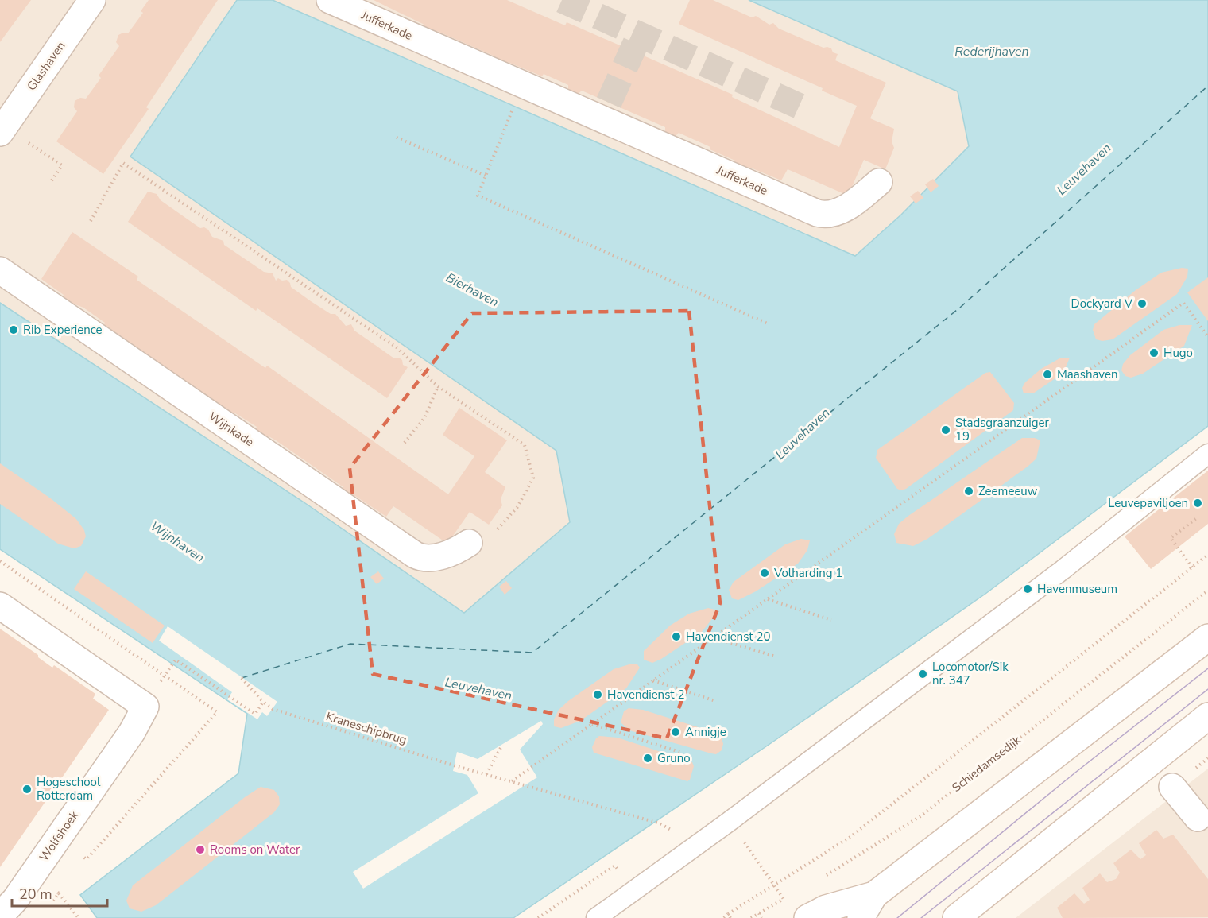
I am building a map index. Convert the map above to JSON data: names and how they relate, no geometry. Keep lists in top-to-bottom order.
{
  "streets": {
    "street": [
      "Jufferkade",
      "Glashaven",
      "Wijnkade",
      "Wolfshoek"
    ],
    "path": ["Kraneschipbrug", "Schiedamsedijk"]
  },
  "water": [
    "Rederijhaven",
    "Leuvehaven",
    "Bierhaven",
    "Wijnhaven"
  ],
  "places": [
    "Dockyard V",
    "Rib Experience",
    "Hugo",
    "Maashaven",
    "Stadsgraanzuiger 19",
    "Zeemeeuw",
    "Leuvepaviljoen",
    "Volharding 1",
    "Havenmuseum",
    "Havendienst 20",
    "Locomotor/Sik nr. 347",
    "Havendienst 2",
    "Annigje",
    "Gruno",
    "Hogeschool Rotterdam",
    "Rooms on Water"
  ],
  "scale_bar": "20 m"
}
